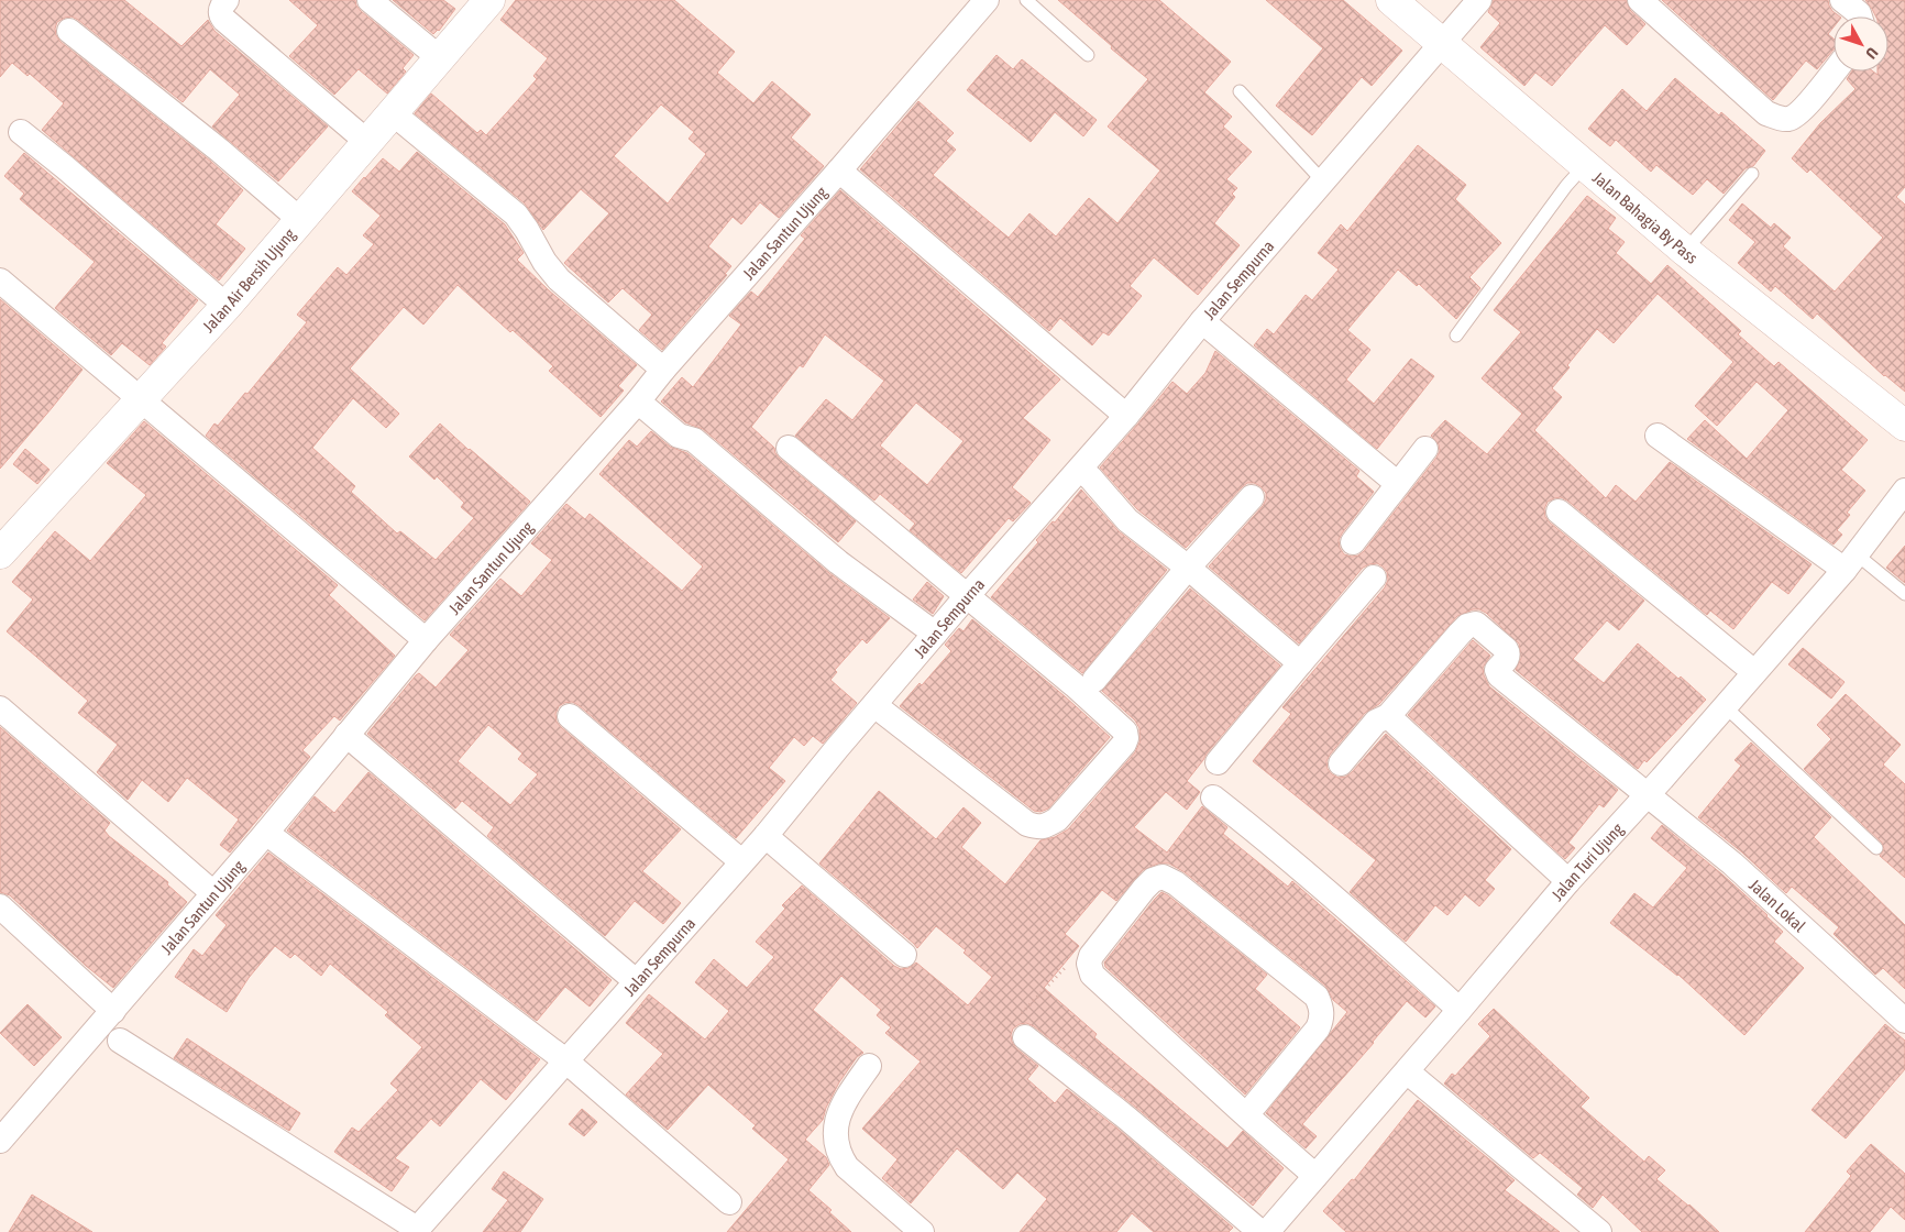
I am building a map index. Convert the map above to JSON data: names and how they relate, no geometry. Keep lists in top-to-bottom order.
{
  "streets": {
    "street": [
      "Jalan Bahagia By Pass",
      "Jalan Santun Ujung",
      "Jalan Air Bersih Ujung",
      "Jalan Sempurna",
      "Jalan Turi Ujung",
      "Jalan Lokal"
    ]
  },
  "crossings": [
    ["Jalan Bahagia By Pass", "Jalan Sempurna"],
    ["Jalan Turi Ujung", "Jalan Lokal"]
  ],
  "north": "bottom right"
}
